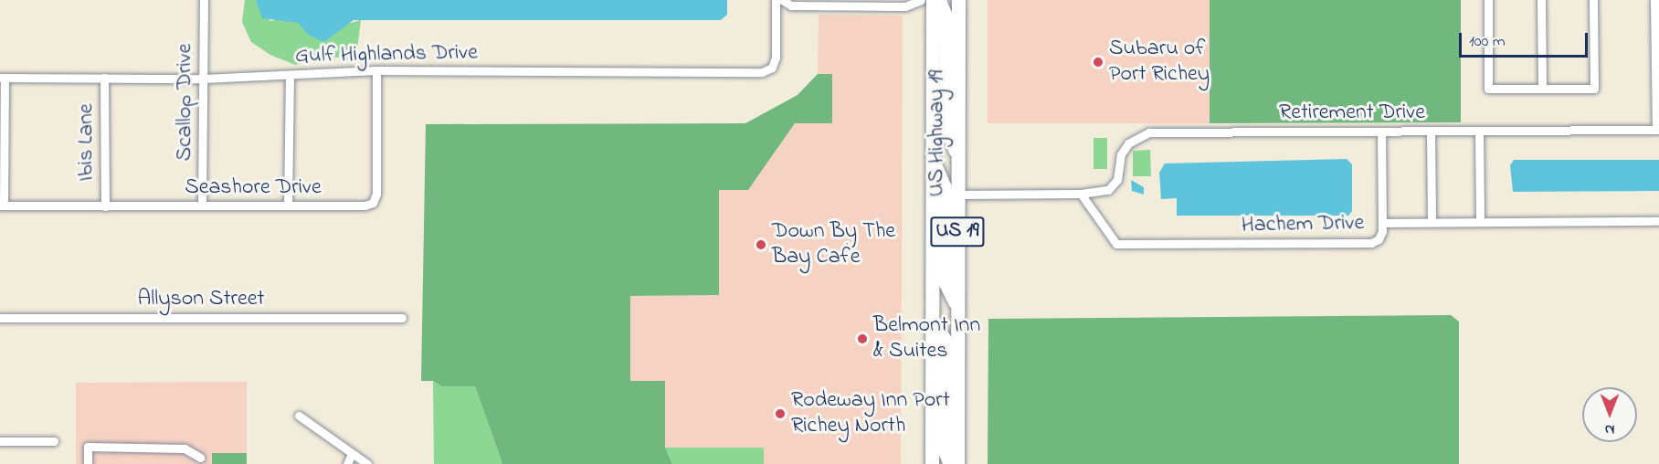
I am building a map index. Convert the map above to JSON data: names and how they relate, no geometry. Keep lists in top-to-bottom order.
{
  "streets": {
    "highway": ["US Highway 19", "US 19"],
    "street": [
      "Gulf Highlands Drive",
      "Scallop Drive",
      "Retirement Drive",
      "Ibis Lane",
      "Seashore Drive",
      "Hachem Drive",
      "Allyson Street"
    ]
  },
  "crossings": [
    ["Gulf Highlands Drive", "Scallop Drive"],
    ["Gulf Highlands Drive", "Ibis Lane"],
    ["Gulf Highlands Drive", "Seashore Drive"],
    ["Scallop Drive", "Seashore Drive"],
    ["Retirement Drive", "Hachem Drive"],
    ["Ibis Lane", "Seashore Drive"]
  ],
  "places": [
    "Subaru of Port Richey",
    "Down By The Bay Cafe",
    "Belmont Inn & Suites",
    "Rodeway Inn Port Richey North"
  ],
  "scale_bar": "100 m",
  "north": "bottom"
}
